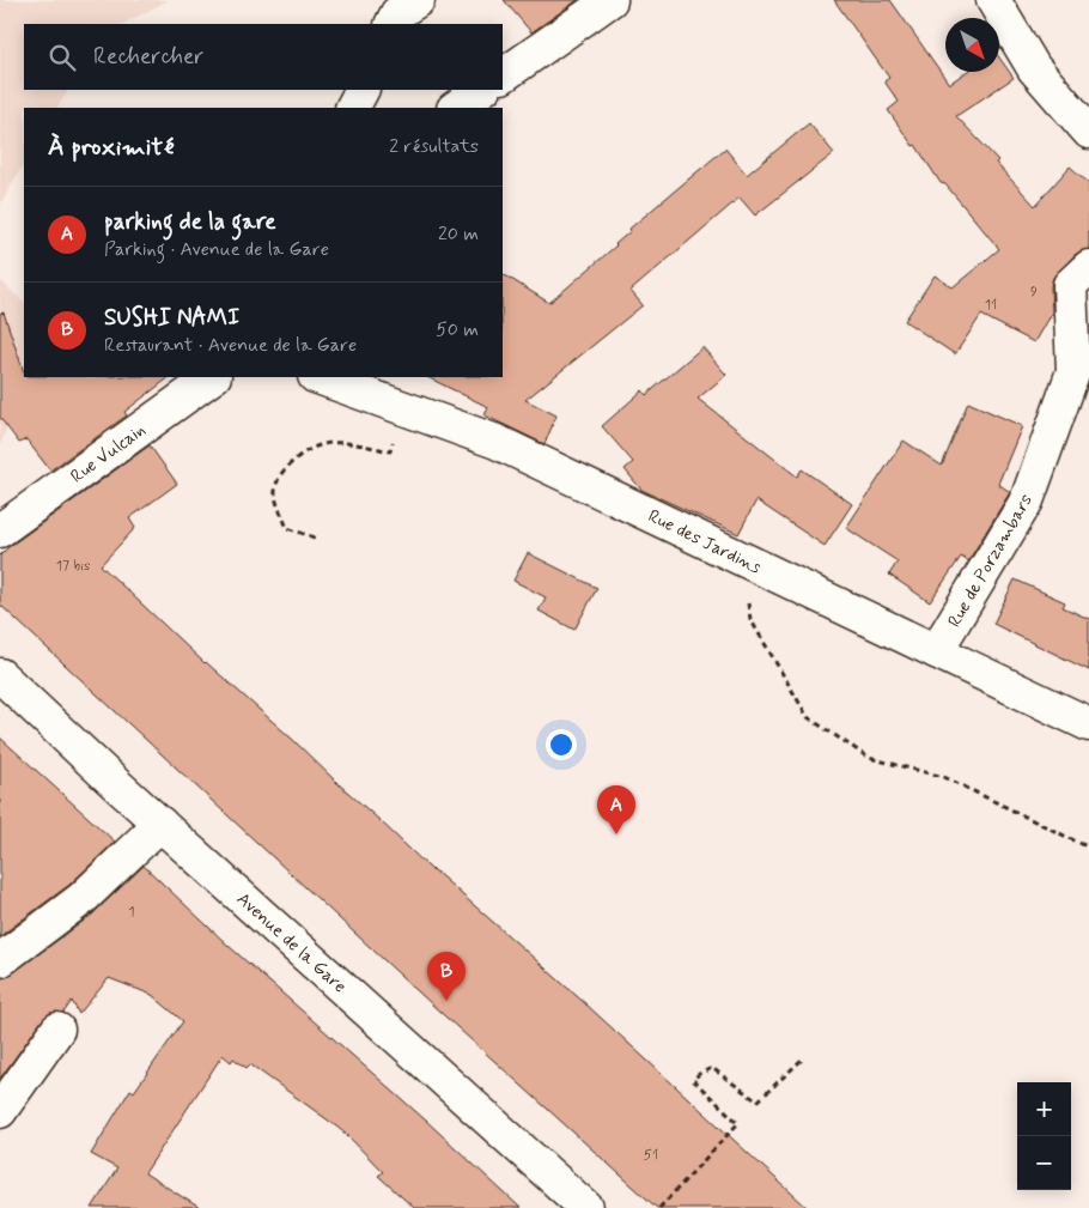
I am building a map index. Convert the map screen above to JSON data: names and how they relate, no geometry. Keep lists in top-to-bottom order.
{
  "streets": {
    "street": [
      "Rue Vulcain",
      "Rue des Jardins",
      "Rue de Porzambars",
      "Avenue de la Gare"
    ]
  },
  "crossings": [
    ["Rue des Jardins", "Rue de Porzambars"]
  ],
  "house_numbers": [
    "9",
    "11",
    "17 bis",
    "1",
    "51"
  ],
  "north": "bottom right",
  "page": {
    "search": "Rechercher",
    "heading": ["À proximité", "2 résultats"],
    "list": [
      {
        "mark": "A",
        "name": "parking de la gare",
        "note": "Parking · Avenue de la Gare",
        "value": "20 m"
      },
      {
        "mark": "B",
        "name": "SUSHI NAMI",
        "note": "Restaurant · Avenue de la Gare",
        "value": "50 m"
      }
    ],
    "pins": ["A", "B"],
    "map_buttons": ["+", "−"]
  }
}
